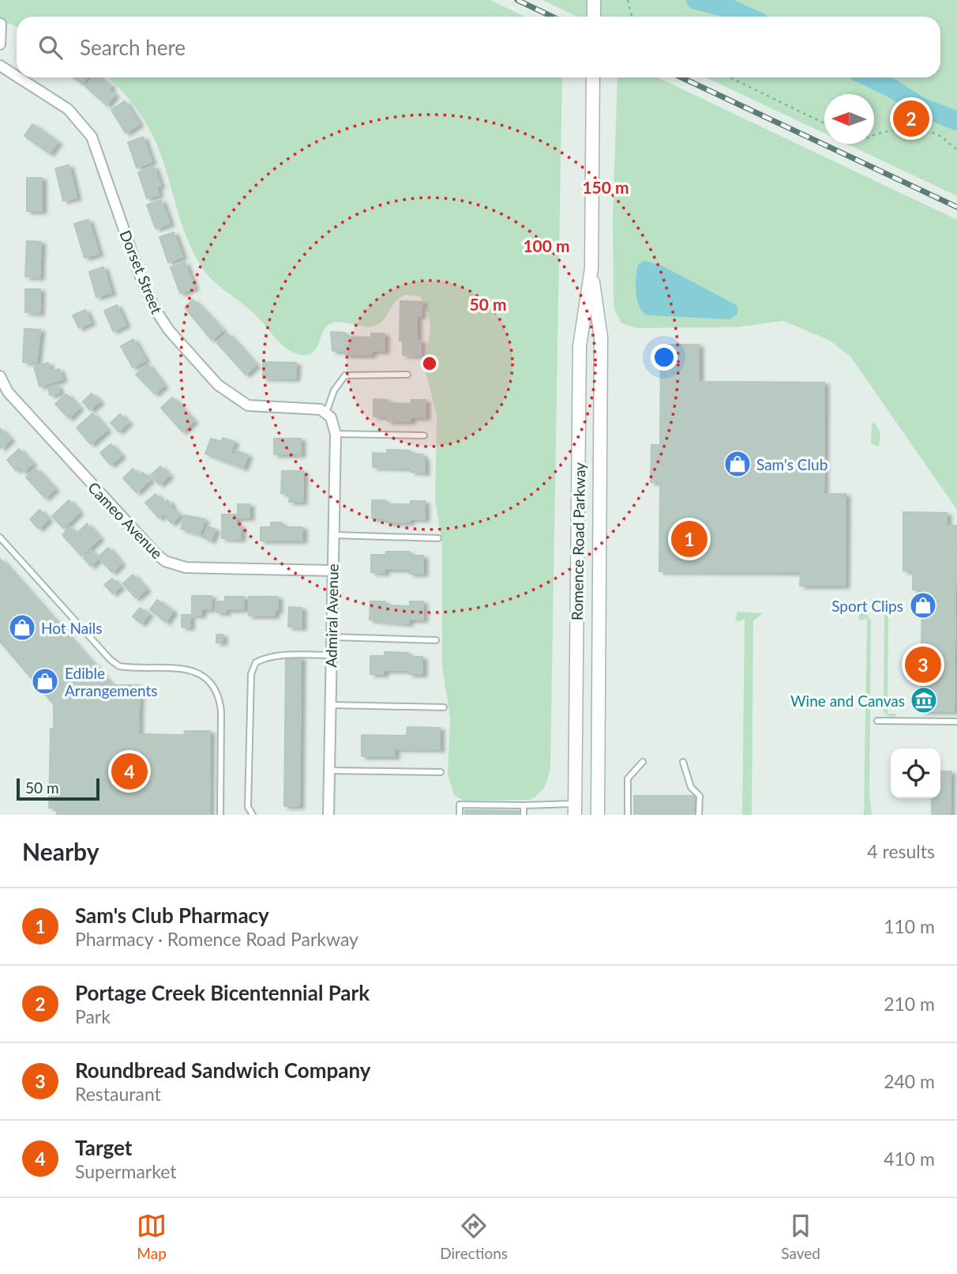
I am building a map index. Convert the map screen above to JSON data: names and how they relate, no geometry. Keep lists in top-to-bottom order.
{
  "streets": {
    "street": [
      "Dorset Street",
      "Cameo Avenue",
      "Romence Road Parkway",
      "Admiral Avenue"
    ]
  },
  "crossings": [
    ["Dorset Street", "Admiral Avenue"],
    ["Cameo Avenue", "Admiral Avenue"]
  ],
  "places": {
    "shop": [
      "Sam's Club",
      "Sport Clips",
      "Hot Nails",
      "Edible Arrangements"
    ],
    "museum": ["Wine and Canvas"]
  },
  "scale_bar": "50 m",
  "north": "left",
  "page": {
    "search": "Search here",
    "pins": [
      "2",
      "1",
      "3",
      "4"
    ],
    "scale": "50 m",
    "heading": ["Nearby", "4 results"],
    "list": [
      {
        "mark": "1",
        "name": "Sam's Club Pharmacy",
        "note": "Pharmacy · Romence Road Parkway",
        "value": "110 m"
      },
      {
        "mark": "2",
        "name": "Portage Creek Bicentennial Park",
        "note": "Park",
        "value": "210 m"
      },
      {
        "mark": "3",
        "name": "Roundbread Sandwich Company",
        "note": "Restaurant",
        "value": "240 m"
      },
      {
        "mark": "4",
        "name": "Target",
        "note": "Supermarket",
        "value": "410 m"
      }
    ],
    "nav": ["Map", "Directions", "Saved"]
  },
  "rings": ["150 m", "100 m", "50 m"]
}
